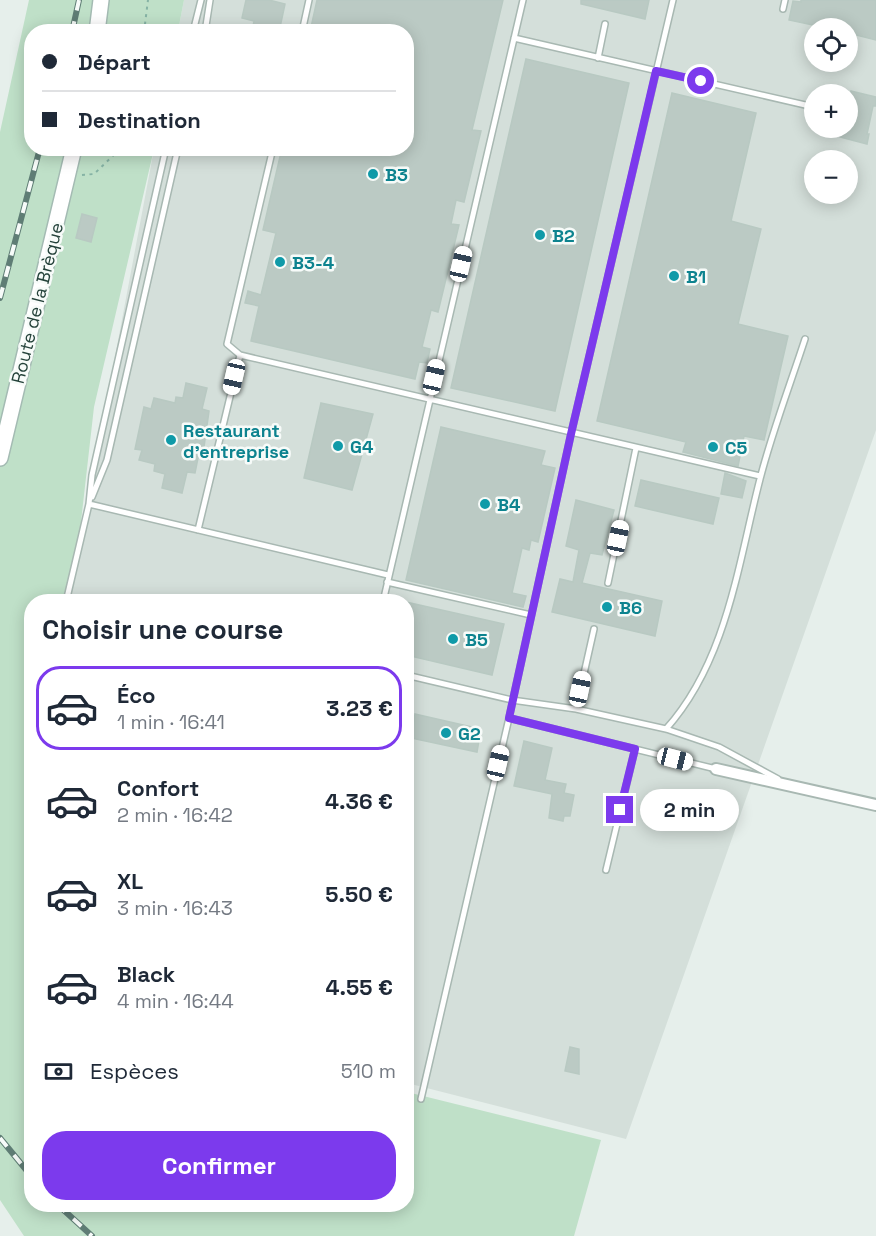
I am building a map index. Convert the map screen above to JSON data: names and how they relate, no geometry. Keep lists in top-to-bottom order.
{
  "streets": {
    "main road": ["Route de la Brèque"]
  },
  "places": [
    "B3",
    "B2",
    "B3-4",
    "B1",
    "Restaurant d'entreprise",
    "G4",
    "C5",
    "B4",
    "B6",
    "B5",
    "G2"
  ],
  "page": {
    "map_buttons": ["+", "−"],
    "banner": ["Départ", "Destination"],
    "heading": "Choisir une course",
    "list": [
      {
        "name": "Éco",
        "note": "1 min · 16:41",
        "value": "3.23 €"
      },
      {
        "name": "Confort",
        "note": "2 min · 16:42",
        "value": "4.36 €"
      },
      {
        "name": "XL",
        "note": "3 min · 16:43",
        "value": "5.50 €"
      },
      {
        "name": "Black",
        "note": "4 min · 16:44",
        "value": "4.55 €"
      }
    ],
    "bubble": "2 min",
    "pay": ["Espèces", "510 m"],
    "buttons": "Confirmer"
  }
}
